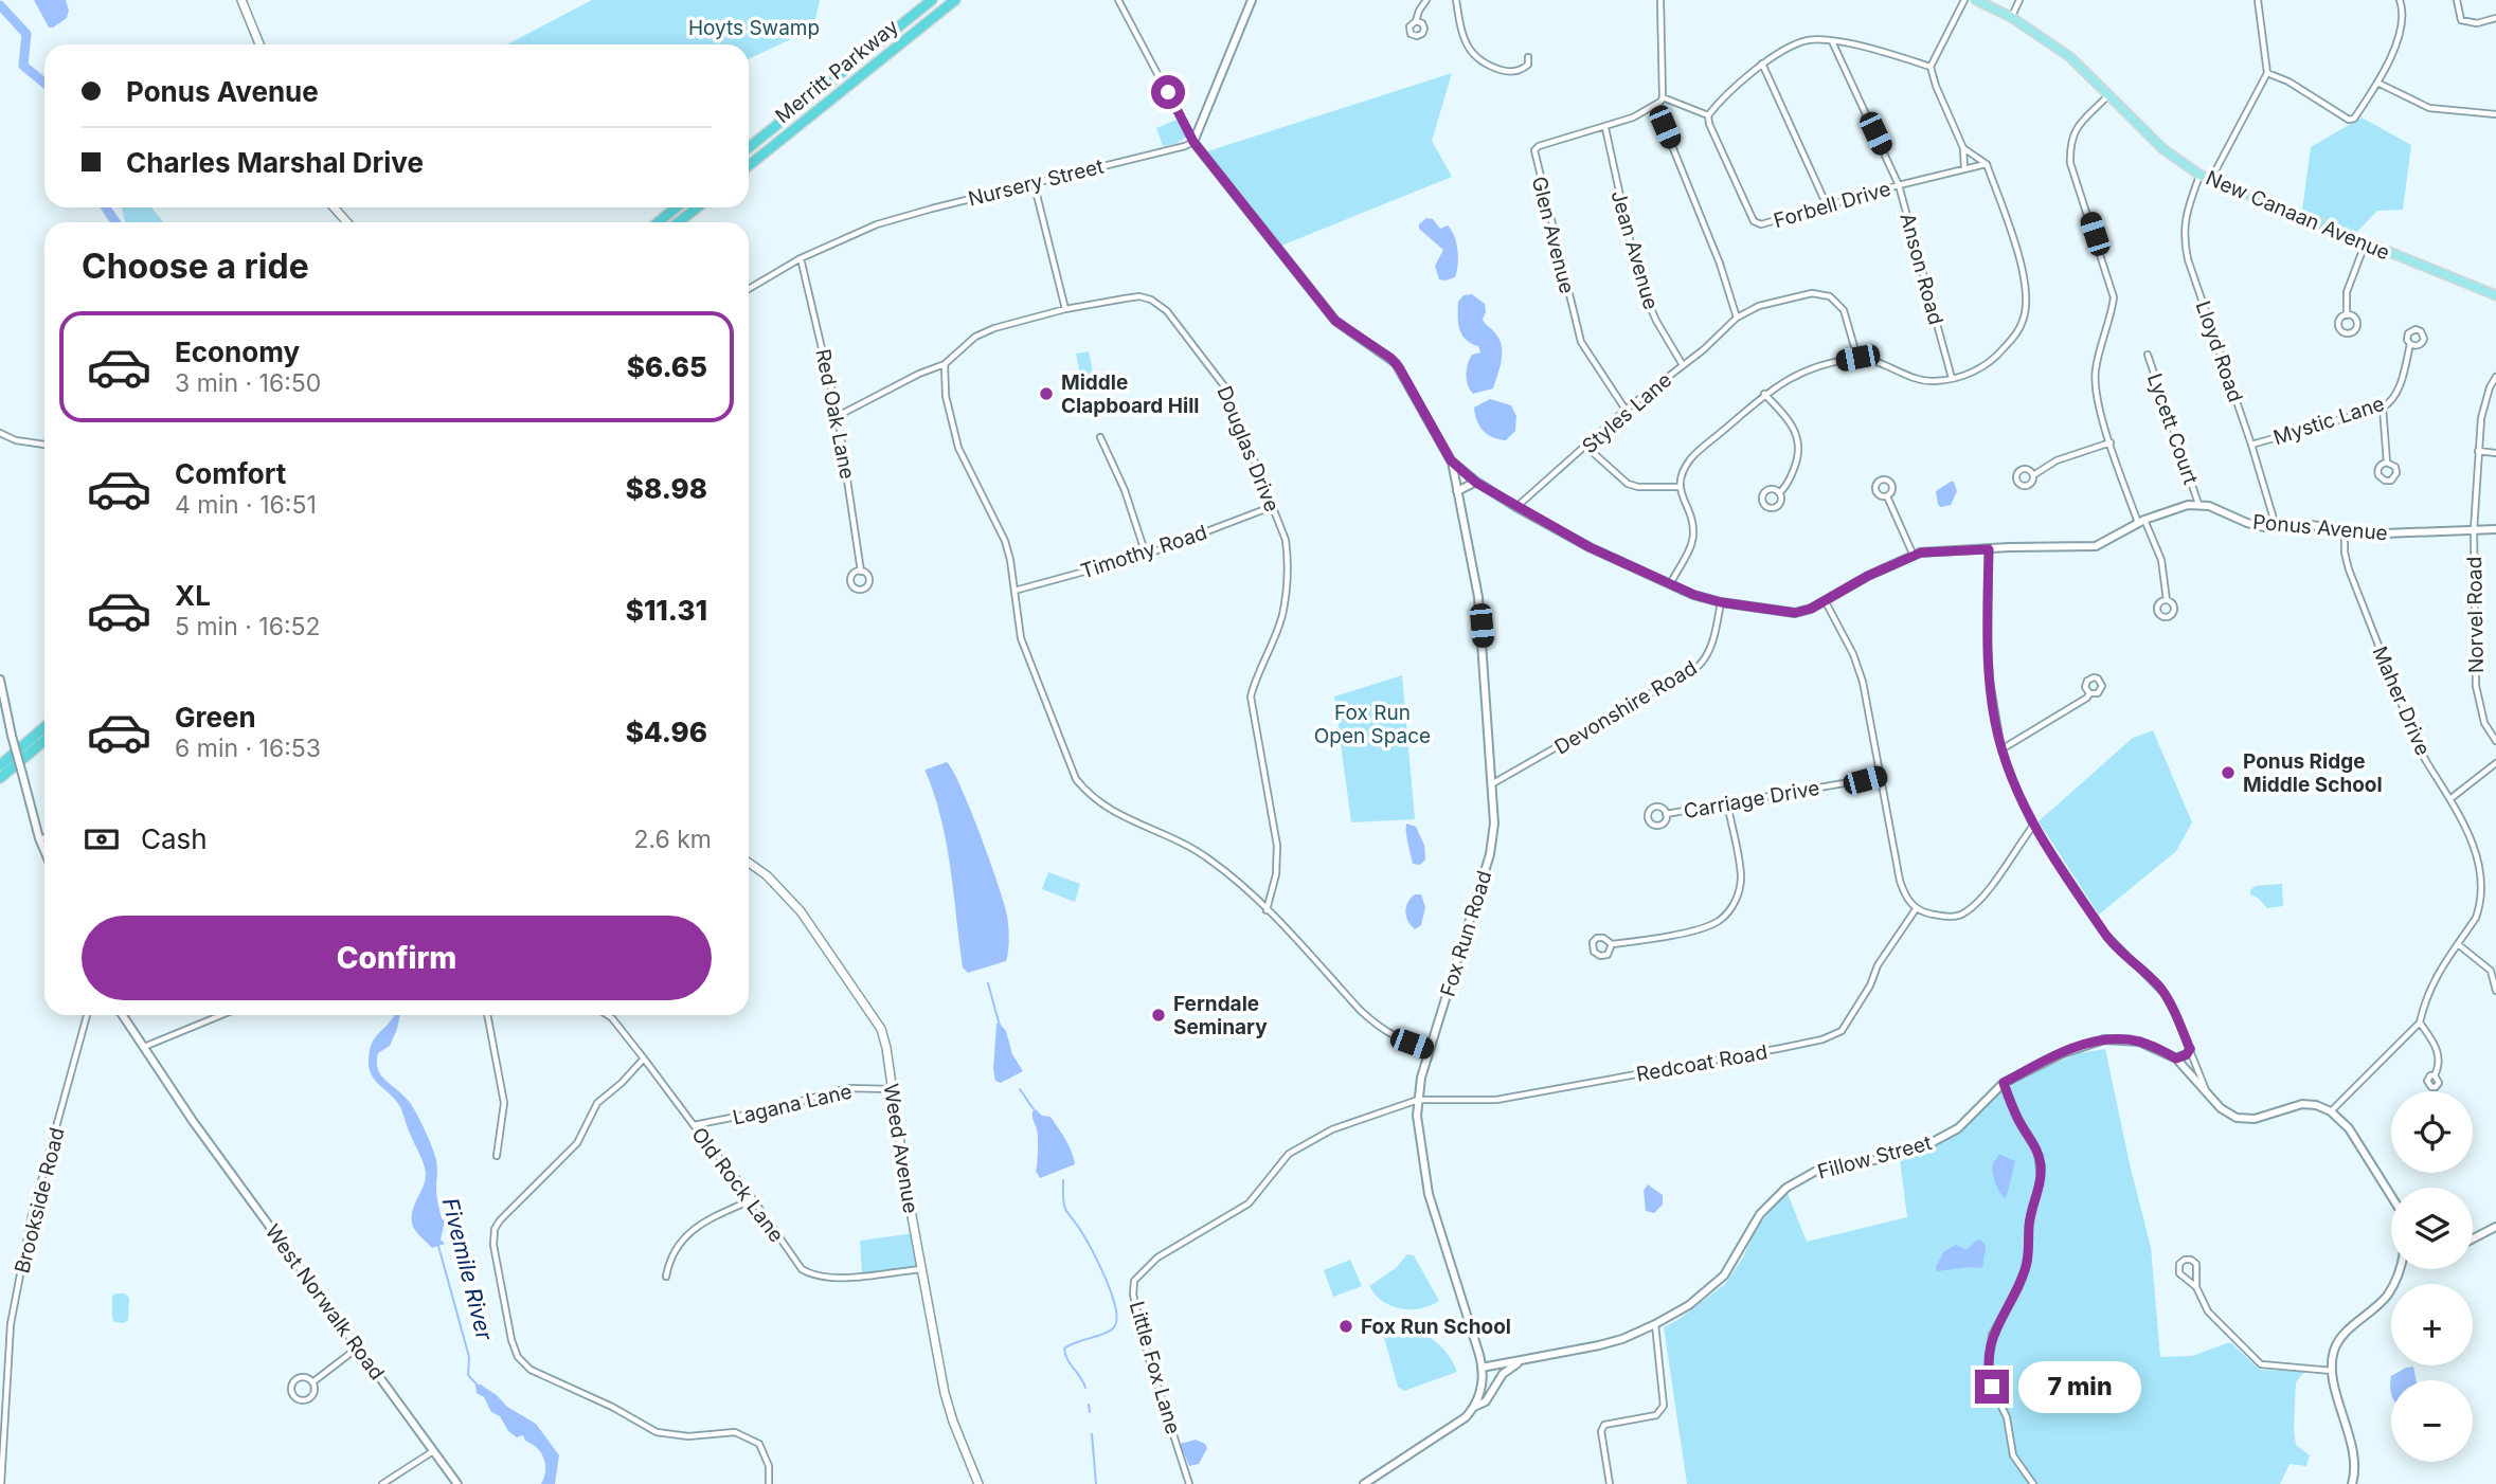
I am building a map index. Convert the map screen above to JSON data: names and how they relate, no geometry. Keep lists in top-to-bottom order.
{
  "streets": {
    "highway": ["Merritt Parkway"],
    "main road": ["New Canaan Avenue", "Weed Avenue"],
    "street": [
      "Nursery Street",
      "Forbell Drive",
      "Glen Avenue",
      "Jean Avenue",
      "Anson Road",
      "Lloyd Road",
      "Styles Lane",
      "Red Oak Lane",
      "Mystic Lane",
      "Lycett Court",
      "Douglas Drive",
      "Ponus Avenue",
      "Timothy Road",
      "Norvel Road",
      "Maher Drive",
      "Devonshire Road",
      "Carriage Drive",
      "Fox Run Road",
      "Redcoat Road",
      "Lagana Lane",
      "Fillow Street",
      "Old Rock Lane",
      "Brookside Road",
      "West Norwalk Road",
      "Little Fox Lane"
    ]
  },
  "crossings": [
    ["Nursery Street", "Red Oak Lane"],
    ["Forbell Drive", "Anson Road"],
    ["New Canaan Avenue", "Lloyd Road"],
    ["Glen Avenue", "Jean Avenue"],
    ["Glen Avenue", "Styles Lane"],
    ["Jean Avenue", "Styles Lane"],
    ["Lloyd Road", "Mystic Lane"],
    ["Lloyd Road", "Ponus Avenue"],
    ["Red Oak Lane", "Douglas Drive"],
    ["Lycett Court", "Ponus Avenue"],
    ["Douglas Drive", "Timothy Road"],
    ["Ponus Avenue", "Norvel Road"],
    ["Ponus Avenue", "Maher Drive"],
    ["Devonshire Road", "Fox Run Road"],
    ["Fox Run Road", "Redcoat Road"],
    ["Fox Run Road", "Fillow Street"],
    ["Fox Run Road", "Little Fox Lane"],
    ["Redcoat Road", "Little Fox Lane"],
    ["Lagana Lane", "Weed Avenue"],
    ["Lagana Lane", "Old Rock Lane"],
    ["Weed Avenue", "Old Rock Lane"]
  ],
  "water": ["Fivemile River"],
  "parks": ["Hoyts Swamp", "Fox Run Open Space"],
  "places": [
    "Middle Clapboard Hill",
    "Ponus Ridge Middle School",
    "Ferndale Seminary",
    "Fox Run School"
  ],
  "page": {
    "banner": ["Ponus Avenue", "Charles Marshal Drive"],
    "heading": "Choose a ride",
    "list": [
      {
        "name": "Economy",
        "note": "3 min · 16:50",
        "value": "$6.65"
      },
      {
        "name": "Comfort",
        "note": "4 min · 16:51",
        "value": "$8.98"
      },
      {
        "name": "XL",
        "note": "5 min · 16:52",
        "value": "$11.31"
      },
      {
        "name": "Green",
        "note": "6 min · 16:53",
        "value": "$4.96"
      }
    ],
    "pay": ["Cash", "2.6 km"],
    "buttons": "Confirm",
    "map_buttons": ["+", "−"],
    "bubble": "7 min"
  }
}
